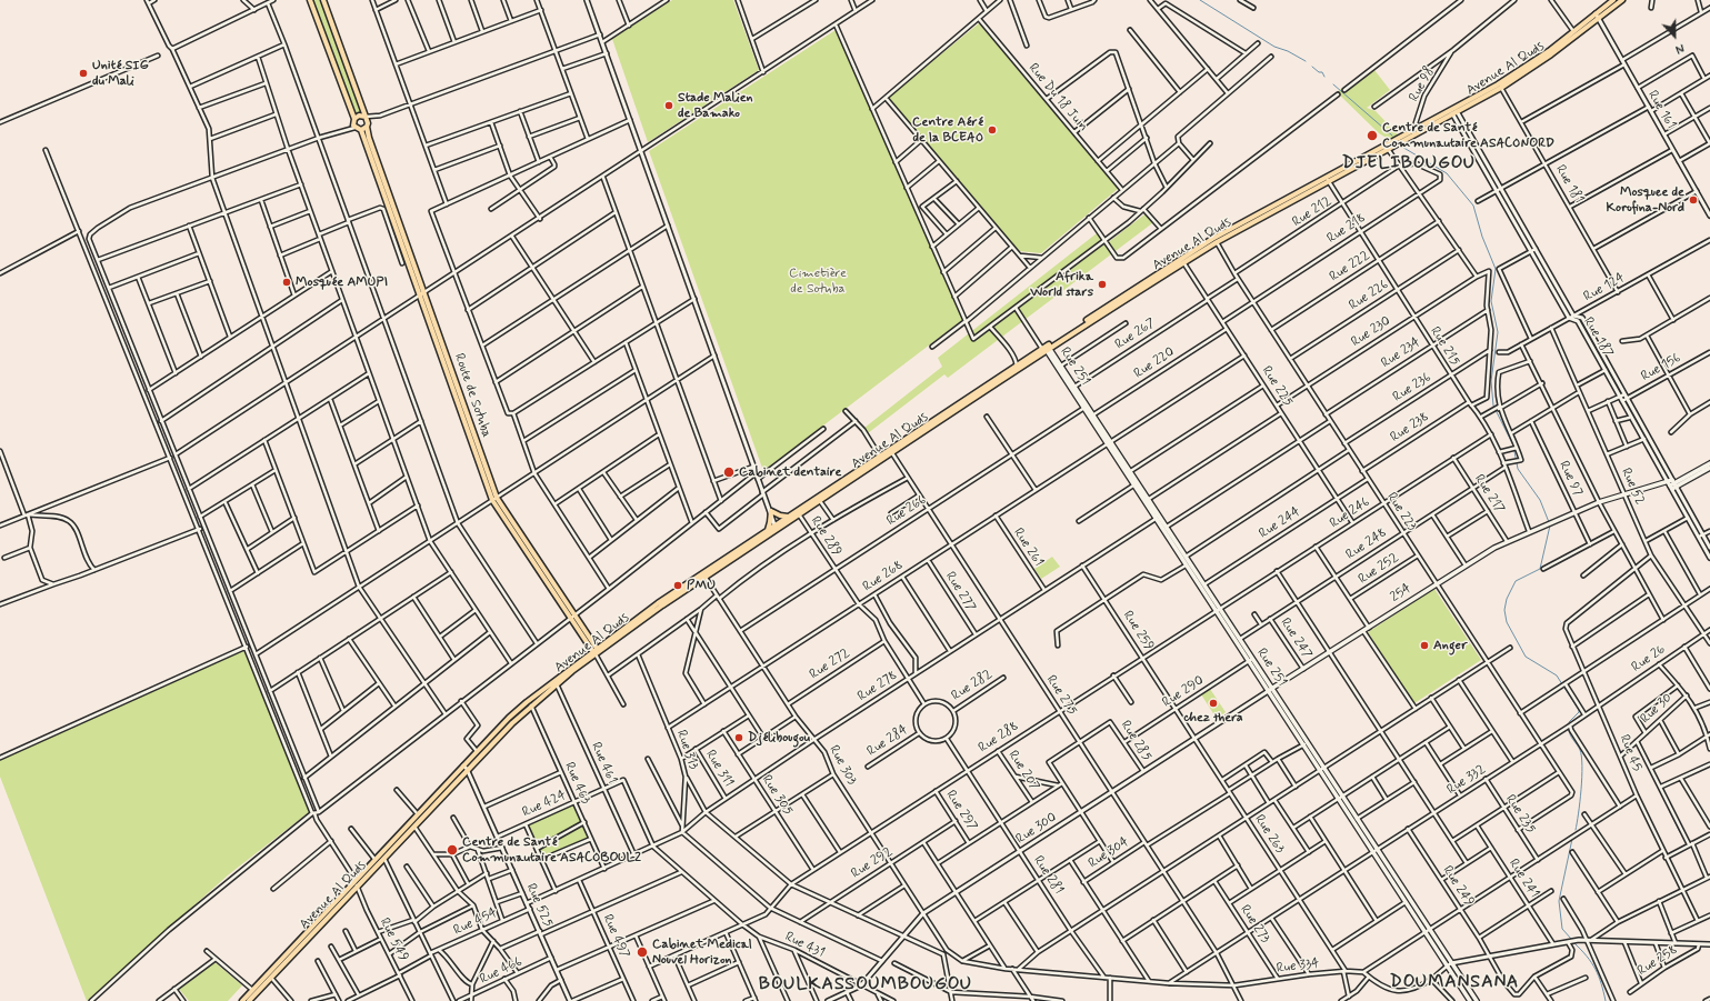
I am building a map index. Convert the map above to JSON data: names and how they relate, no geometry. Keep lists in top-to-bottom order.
{
  "streets": {
    "main road": [
      "Avenue Al Quds",
      "Rue 251",
      "Route de Sotuba",
      "254"
    ],
    "street": [
      "Rue 98",
      "Rue Du 18 Juin",
      "Rue 161",
      "Rue 181",
      "Rue 212",
      "Rue 218",
      "Rue 222",
      "Rue 124",
      "Rue 226",
      "Rue 230",
      "Rue 267",
      "Rue 187",
      "Rue 215",
      "Rue 234",
      "Rue 220",
      "Rue 156",
      "Rue 225",
      "Rue 236",
      "Rue 238",
      "Rue 97",
      "Rue 52",
      "Rue 217",
      "Rue 266",
      "Rue 223",
      "Rue 246",
      "Rue 244",
      "Rue 289",
      "Rue 248",
      "Rue 261",
      "Rue 252",
      "Rue 268",
      "Rue 277",
      "Rue 259",
      "Rue 247",
      "Rue 26",
      "Rue 272",
      "Rue 282",
      "Rue 278",
      "Rue 290",
      "Rue 275",
      "Rue 30",
      "Rue 288",
      "Rue 284",
      "Rue 285",
      "Rue 313",
      "Rue 45",
      "Rue 461",
      "Rue 303",
      "Rue 311",
      "Rue 207",
      "Rue 332",
      "Rue 463",
      "Rue 305",
      "Rue 424",
      "Rue 297",
      "Rue 235",
      "Rue 300",
      "Rue 263",
      "Rue 304",
      "Rue 292",
      "Rue 281",
      "Rue 241",
      "Rue 249",
      "Rue 525",
      "Rue 454",
      "Rue 273",
      "Rue 497",
      "Rue 549",
      "Rue 431",
      "Rue 258",
      "Rue 334",
      "Rue 466"
    ]
  },
  "crossings": [
    ["Avenue Al Quds", "Rue 98"],
    ["Avenue Al Quds", "Rue 161"],
    ["Avenue Al Quds", "Rue 181"],
    ["Avenue Al Quds", "Rue 187"],
    ["Avenue Al Quds", "Rue 215"],
    ["Avenue Al Quds", "Rue 251"],
    ["Avenue Al Quds", "Rue 225"],
    ["Avenue Al Quds", "Route de Sotuba"],
    ["Avenue Al Quds", "Rue 223"],
    ["Avenue Al Quds", "Rue 289"],
    ["Avenue Al Quds", "Rue 275"],
    ["Avenue Al Quds", "Rue 461"],
    ["Avenue Al Quds", "Rue 303"],
    ["Avenue Al Quds", "Rue 463"],
    ["Avenue Al Quds", "Rue 525"],
    ["Avenue Al Quds", "Rue 549"],
    ["Rue 181", "Rue 124"],
    ["Rue 212", "Rue 218"],
    ["Rue 212", "Rue 215"],
    ["Rue 212", "Rue 223"],
    ["Rue 218", "Rue 215"],
    ["Rue 218", "Rue 225"],
    ["Rue 218", "Rue 223"],
    ["Rue 222", "Rue 215"],
    ["Rue 222", "Rue 223"],
    ["Rue 124", "Rue 187"],
    ["Rue 124", "Rue 52"],
    ["Rue 226", "Rue 215"],
    ["Rue 226", "Rue 223"],
    ["Rue 230", "Rue 215"],
    ["Rue 230", "Rue 225"],
    ["Rue 230", "Rue 223"],
    ["Rue 267", "Rue 251"],
    ["Rue 267", "Rue 225"],
    ["Rue 187", "Rue 156"],
    ["Rue 187", "254"],
    ["Rue 215", "Rue 234"],
    ["Rue 215", "Rue 236"],
    ["Rue 215", "Rue 238"],
    ["Rue 215", "Rue 246"],
    ["Rue 215", "Rue 248"],
    ["Rue 215", "254"],
    ["Rue 234", "Rue 223"],
    ["Rue 220", "Rue 251"],
    ["Rue 220", "Rue 225"],
    ["Rue 251", "Rue 266"],
    ["Rue 251", "Rue 246"],
    ["Rue 251", "Rue 244"],
    ["Rue 251", "Rue 248"],
    ["Rue 251", "Rue 268"],
    ["Rue 251", "254"],
    ["Rue 251", "Rue 278"],
    ["Rue 251", "Rue 290"],
    ["Rue 251", "Rue 288"],
    ["Rue 251", "Rue 332"],
    ["Rue 251", "Rue 300"],
    ["Rue 225", "Rue 246"],
    ["Rue 225", "Rue 244"],
    ["Rue 225", "Rue 268"],
    ["Rue 236", "Rue 223"],
    ["Rue 238", "Rue 223"],
    ["Rue 97", "254"],
    ["Rue 52", "254"],
    ["Rue 52", "Rue 26"],
    ["Rue 217", "Rue 246"],
    ["Rue 217", "Rue 248"],
    ["Rue 217", "254"],
    ["Rue 266", "Rue 289"],
    ["Rue 266", "Rue 275"],
    ["Rue 266", "Rue 303"],
    ["Rue 223", "Rue 246"],
    ["Rue 223", "Rue 244"],
    ["Rue 223", "Rue 248"],
    ["Rue 223", "Rue 252"],
    ["Rue 223", "254"],
    ["Rue 223", "Rue 332"],
    ["Rue 223", "Rue 235"],
    ["Rue 246", "Rue 288"],
    ["Rue 248", "Rue 247"],
    ["Rue 261", "Rue 268"],
    ["Rue 261", "Rue 278"],
    ["Rue 268", "Rue 277"],
    ["Rue 268", "Rue 275"],
    ["Rue 268", "Rue 313"],
    ["Rue 268", "Rue 303"],
    ["Rue 277", "Rue 278"],
    ["254", "Rue 247"],
    ["254", "Rue 300"],
    ["Rue 259", "Rue 278"],
    ["Rue 259", "Rue 290"],
    ["Rue 259", "Rue 288"],
    ["Rue 259", "Rue 263"],
    ["Rue 26", "Rue 45"],
    ["Rue 26", "Rue 332"],
    ["Rue 272", "Rue 303"],
    ["Rue 282", "Rue 284"],
    ["Rue 282", "Rue 281"],
    ["Rue 278", "Rue 275"],
    ["Rue 278", "Rue 313"],
    ["Rue 278", "Rue 461"],
    ["Rue 278", "Rue 303"],
    ["Rue 278", "Rue 311"],
    ["Rue 278", "Rue 463"],
    ["Rue 278", "Rue 305"],
    ["Rue 278", "Rue 424"],
    ["Rue 278", "Rue 525"],
    ["Rue 278", "Rue 497"],
    ["Rue 278", "Rue 431"],
    ["Rue 290", "Rue 285"],
    ["Rue 290", "Rue 263"],
    ["Rue 275", "Rue 288"],
    ["Rue 275", "Rue 285"],
    ["Rue 275", "Rue 332"],
    ["Rue 275", "Rue 300"],
    ["Rue 275", "Rue 304"],
    ["Rue 275", "Rue 334"],
    ["Rue 30", "Rue 45"],
    ["Rue 288", "Rue 303"],
    ["Rue 288", "Rue 207"],
    ["Rue 288", "Rue 305"],
    ["Rue 288", "Rue 297"],
    ["Rue 288", "Rue 281"],
    ["Rue 288", "Rue 431"],
    ["Rue 284", "Rue 281"],
    ["Rue 285", "Rue 300"],
    ["Rue 45", "Rue 332"],
    ["Rue 461", "Rue 424"],
    ["Rue 303", "Rue 300"],
    ["Rue 303", "Rue 292"],
    ["Rue 303", "Rue 334"],
    ["Rue 332", "Rue 235"],
    ["Rue 332", "Rue 263"],
    ["Rue 332", "Rue 249"],
    ["Rue 332", "Rue 273"],
    ["Rue 332", "Rue 334"],
    ["Rue 463", "Rue 424"],
    ["Rue 424", "Rue 525"],
    ["Rue 424", "Rue 431"],
    ["Rue 297", "Rue 292"],
    ["Rue 300", "Rue 263"],
    ["Rue 300", "Rue 281"],
    ["Rue 300", "Rue 431"],
    ["Rue 263", "Rue 334"],
    ["Rue 281", "Rue 334"],
    ["Rue 525", "Rue 454"],
    ["Rue 525", "Rue 466"],
    ["Rue 454", "Rue 549"],
    ["Rue 273", "Rue 334"]
  ],
  "districts": ["DJELIBOUGOU", "DOUMANSANA", "BOULKASSOUMBOUGOU"],
  "parks": ["Cimetière de Sotuba"],
  "places": [
    "Unité SIG du Mali",
    "Stade Malien de Bamako",
    "Centre Aéré de la BCEAO",
    "Centre de Santé Communautaire ASACONORD",
    "Mosquee de Korofina-Nord",
    "Mosquée AMUPI",
    "Afrika World stars",
    "Cabinet dentaire",
    "PMU",
    "Anger",
    "chez thera",
    "Djélibougou",
    "Centre de Santé Communautaire ASACOBOUL2",
    "Cabinet Medical Nouvel Horizon"
  ],
  "north": "bottom"
}
